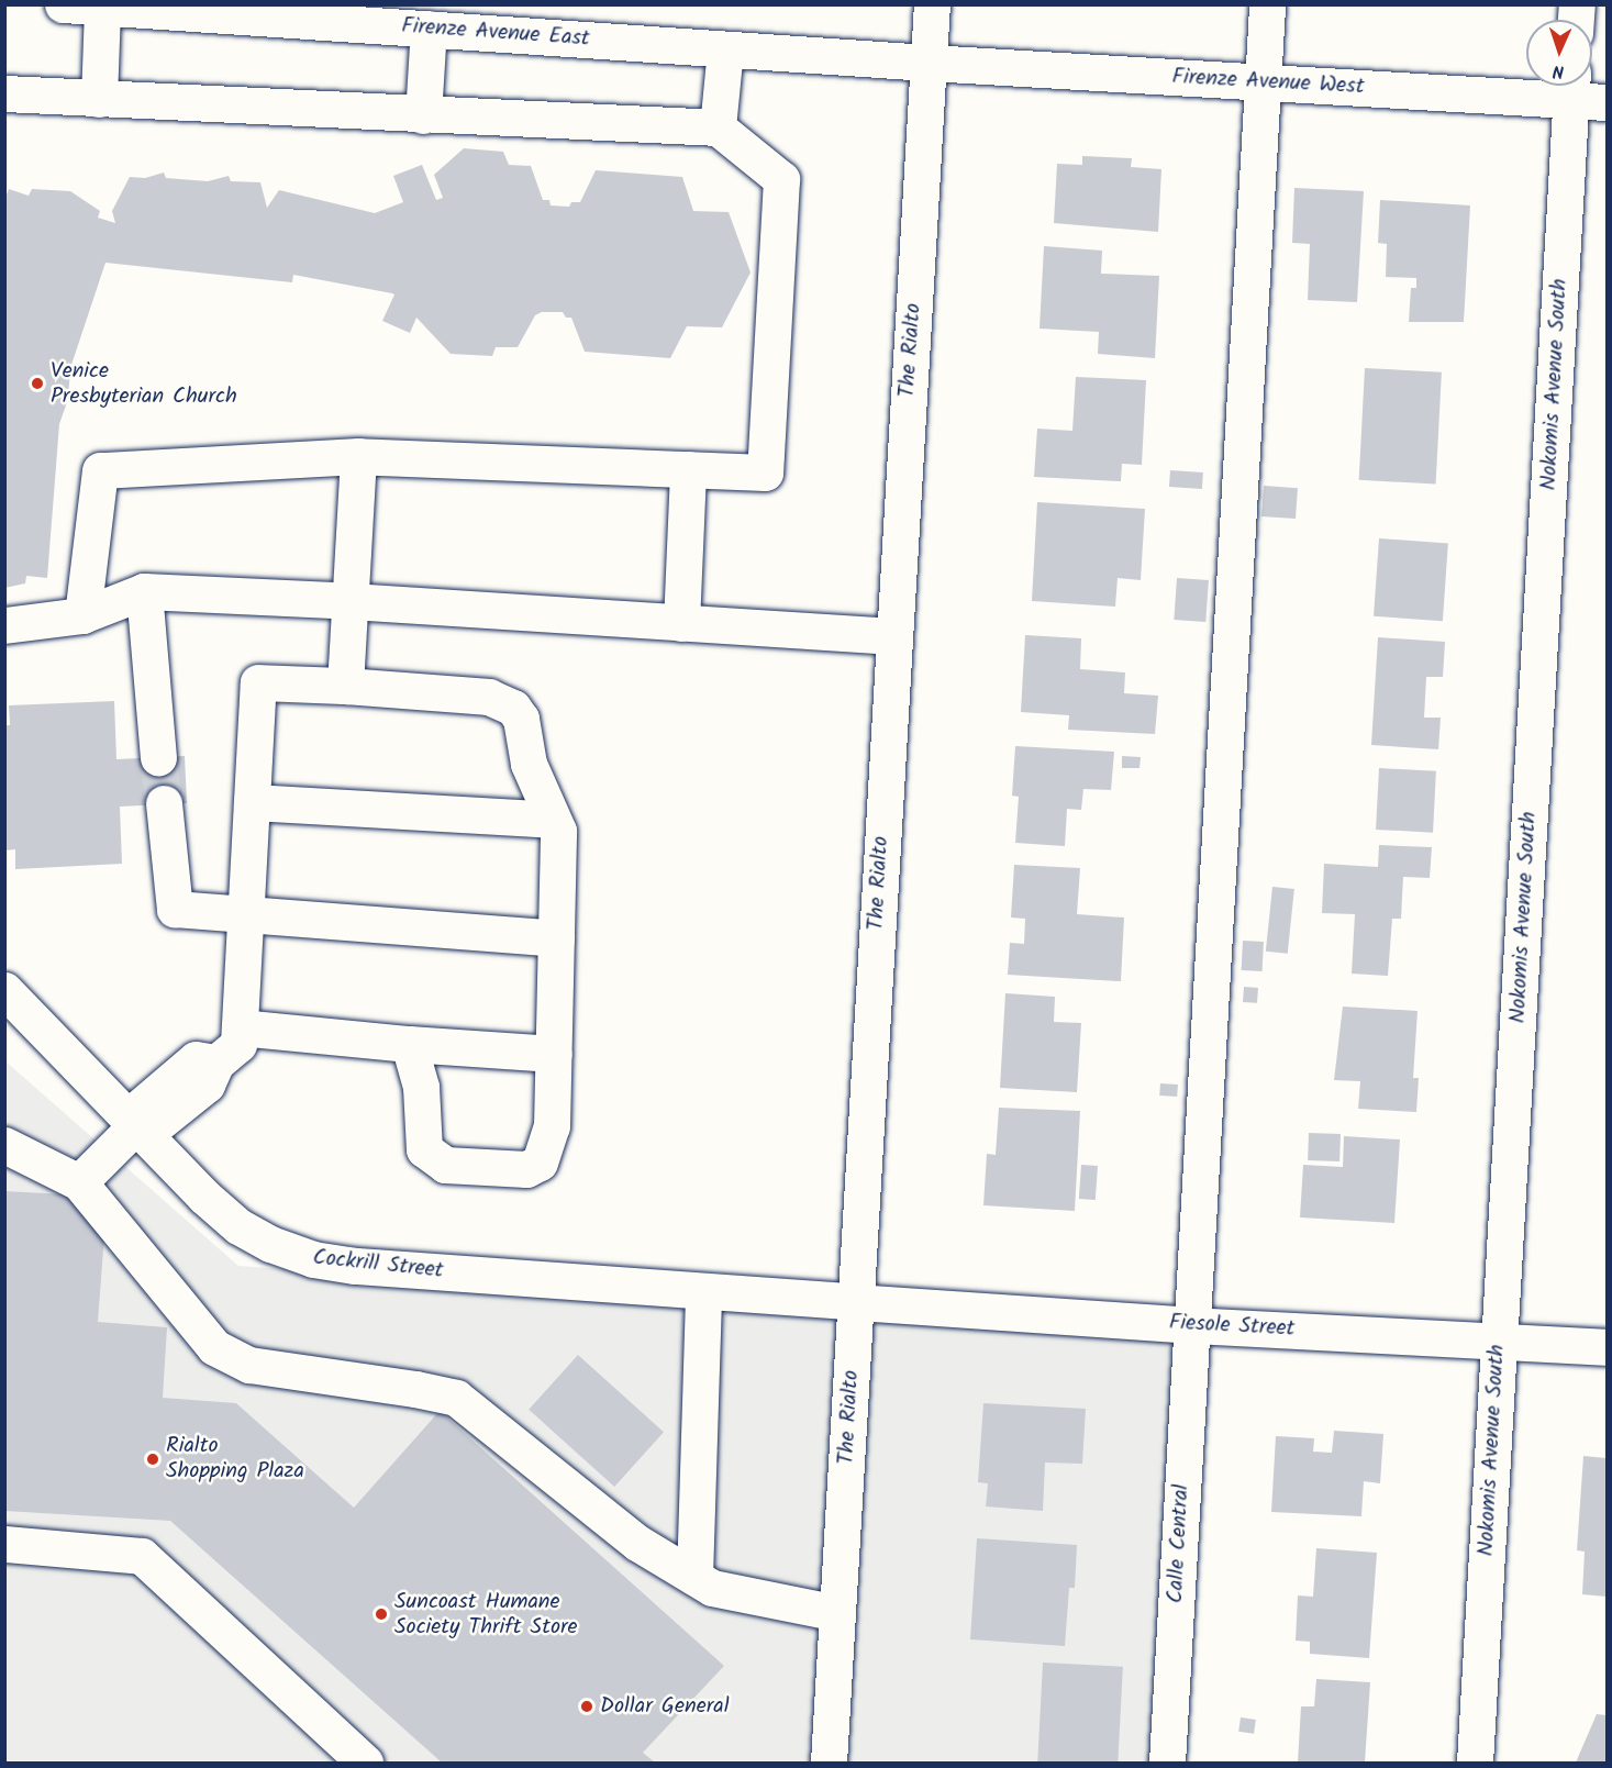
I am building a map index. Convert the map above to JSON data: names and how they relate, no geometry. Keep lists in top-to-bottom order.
{
  "streets": {
    "street": [
      "Firenze Avenue East",
      "Firenze Avenue West",
      "The Rialto",
      "Nokomis Avenue South",
      "Cockrill Street",
      "Fiesole Street",
      "Calle Central"
    ]
  },
  "crossings": [
    ["Firenze Avenue East", "Firenze Avenue West"],
    ["Firenze Avenue East", "The Rialto"],
    ["Firenze Avenue West", "The Rialto"],
    ["Firenze Avenue West", "Nokomis Avenue South"],
    ["Firenze Avenue West", "Calle Central"],
    ["The Rialto", "Cockrill Street"],
    ["The Rialto", "Fiesole Street"],
    ["Nokomis Avenue South", "Fiesole Street"],
    ["Cockrill Street", "Fiesole Street"],
    ["Fiesole Street", "Calle Central"]
  ],
  "places": [
    "Venice Presbyterian Church",
    "Rialto Shopping Plaza",
    "Suncoast Humane Society Thrift Store",
    "Dollar General"
  ],
  "north": "bottom"
}
